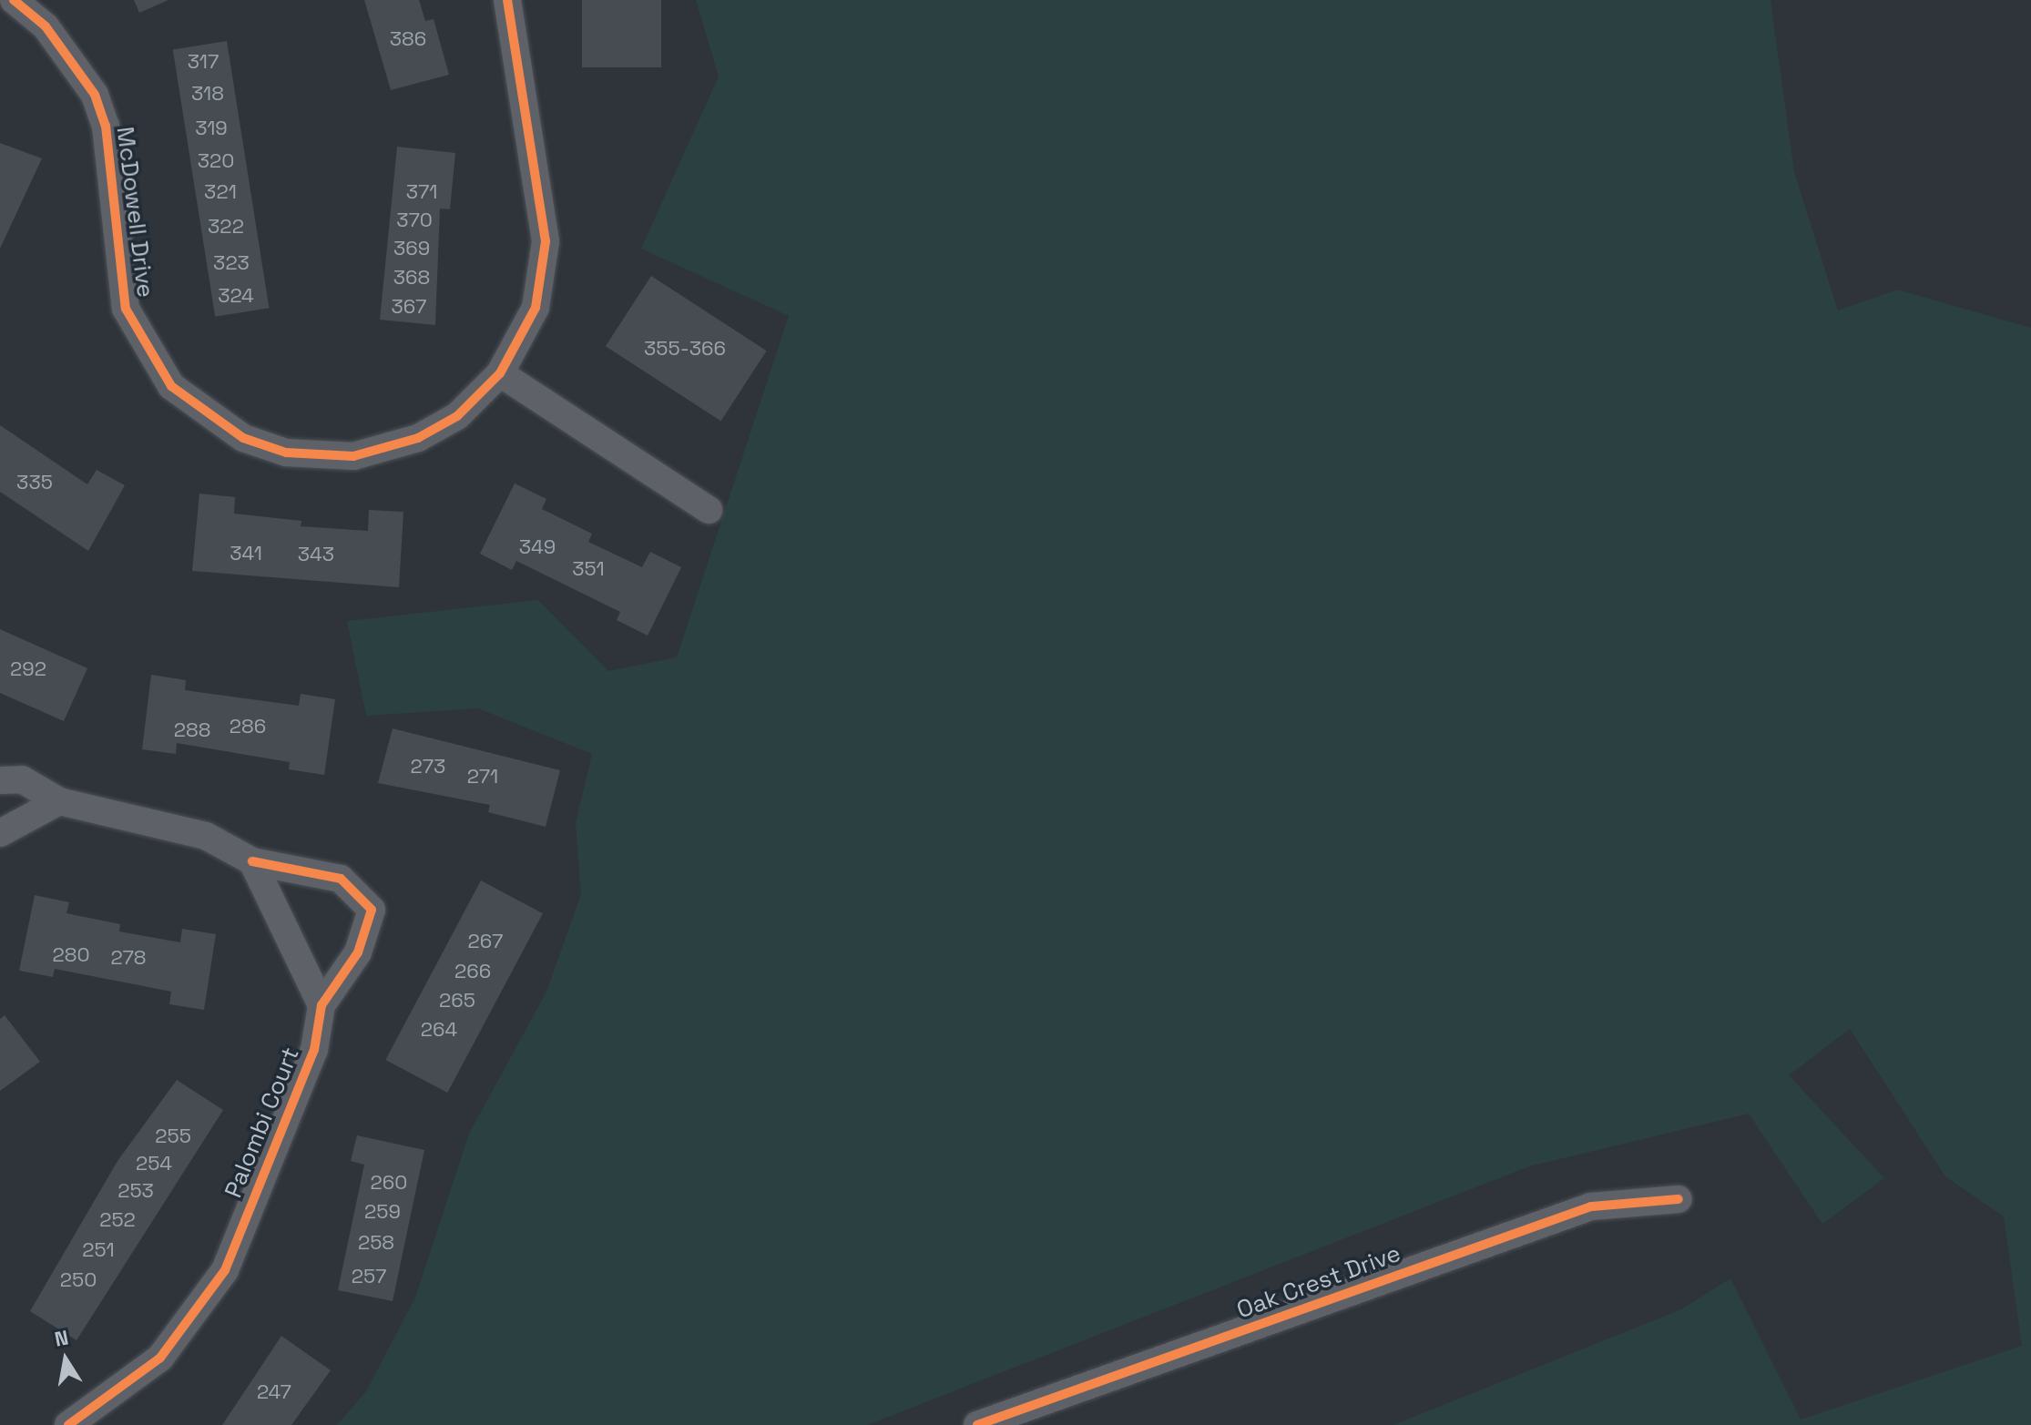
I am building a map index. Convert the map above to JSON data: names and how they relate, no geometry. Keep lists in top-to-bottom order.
{
  "streets": {
    "street": ["McDowell Drive", "Palombi Court", "Oak Crest Drive"]
  },
  "house_numbers": [
    "386",
    "317",
    "318",
    "319",
    "320",
    "321",
    "371",
    "370",
    "322",
    "369",
    "323",
    "368",
    "324",
    "367",
    "355-366",
    "335",
    "349",
    "341",
    "343",
    "351",
    "292",
    "286",
    "288",
    "273",
    "271",
    "267",
    "280",
    "278",
    "266",
    "265",
    "264",
    "255",
    "254",
    "260",
    "253",
    "259",
    "252",
    "258",
    "251",
    "257",
    "250",
    "247"
  ],
  "north": "top"
}
